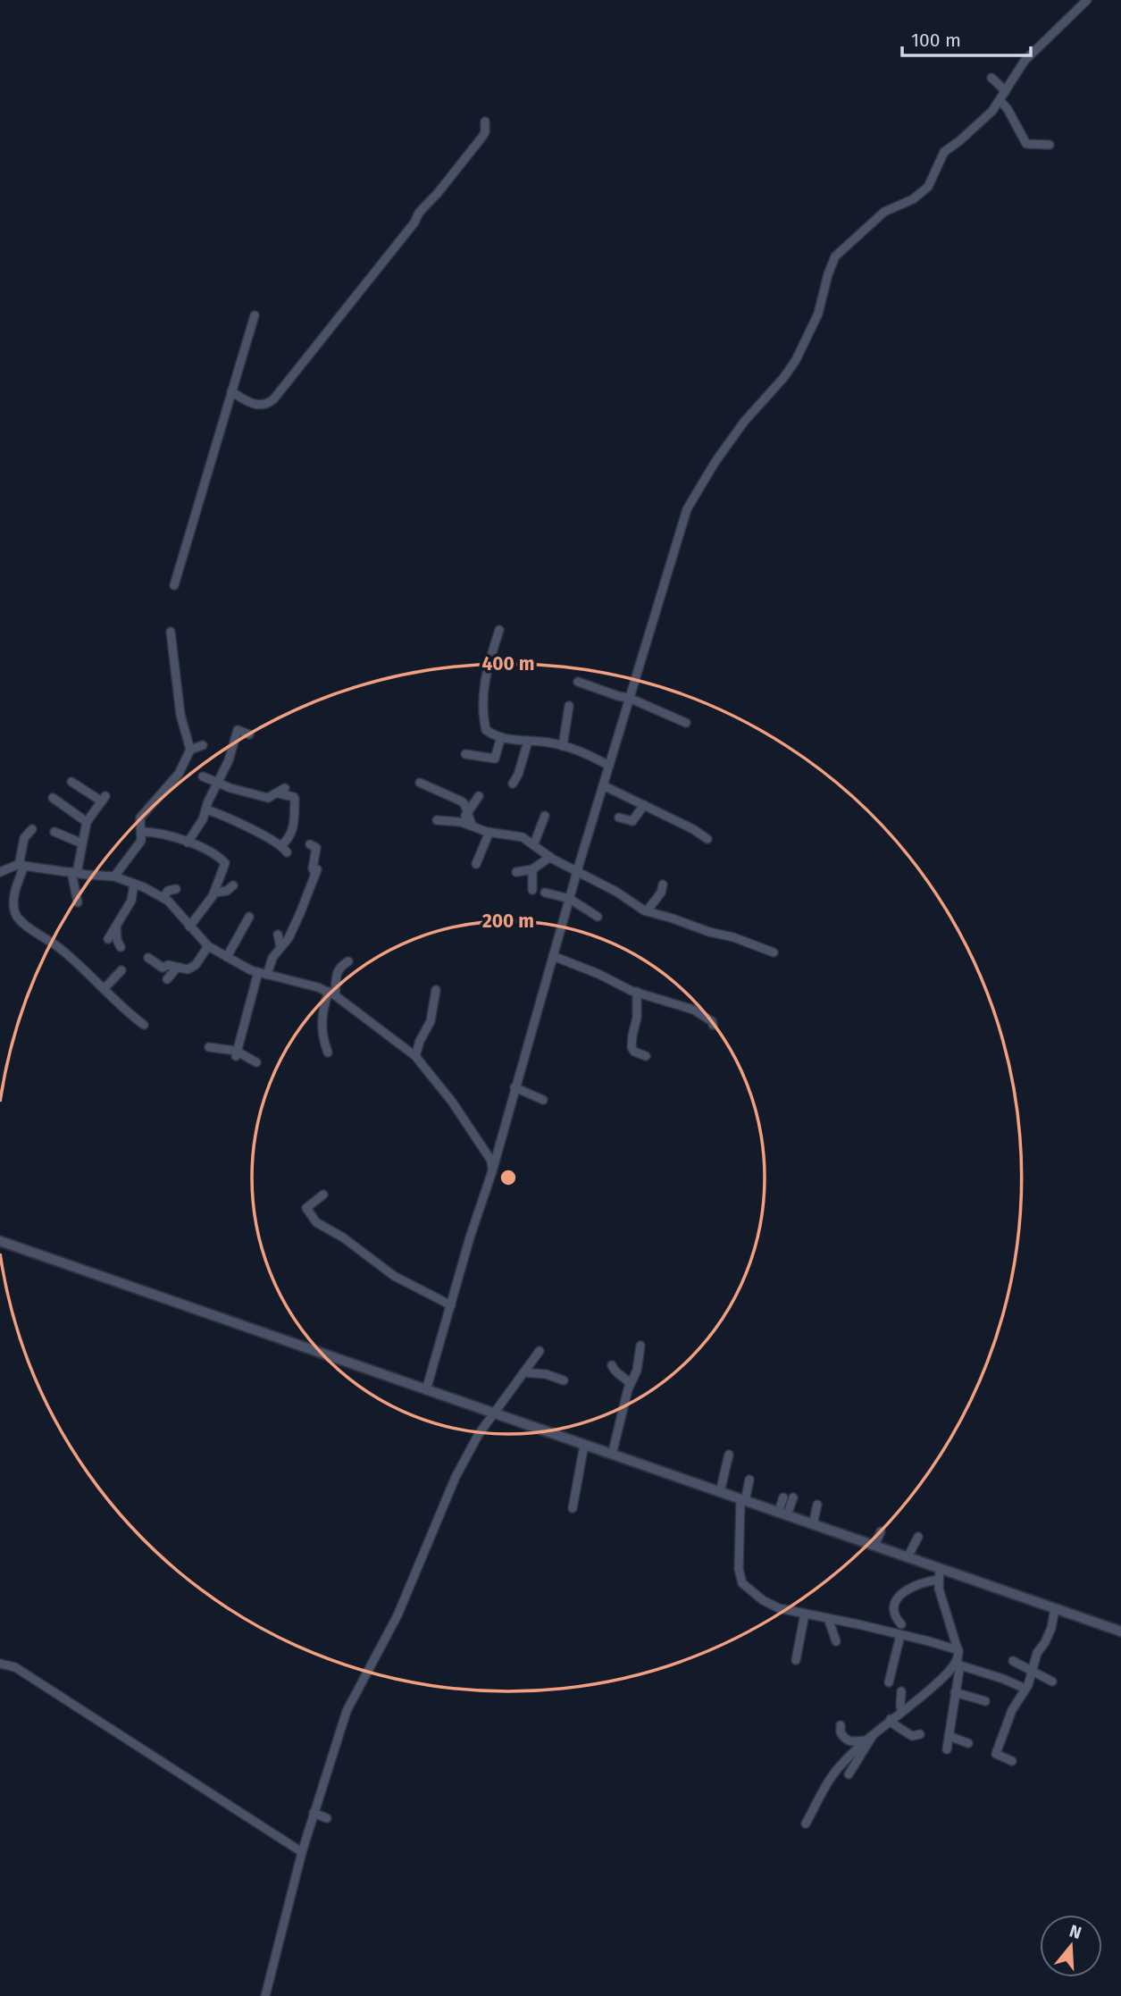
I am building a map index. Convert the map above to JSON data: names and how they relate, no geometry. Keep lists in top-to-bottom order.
{
  "scale_bar": "100 m",
  "north": "top",
  "rings": ["400 m", "200 m"]
}
